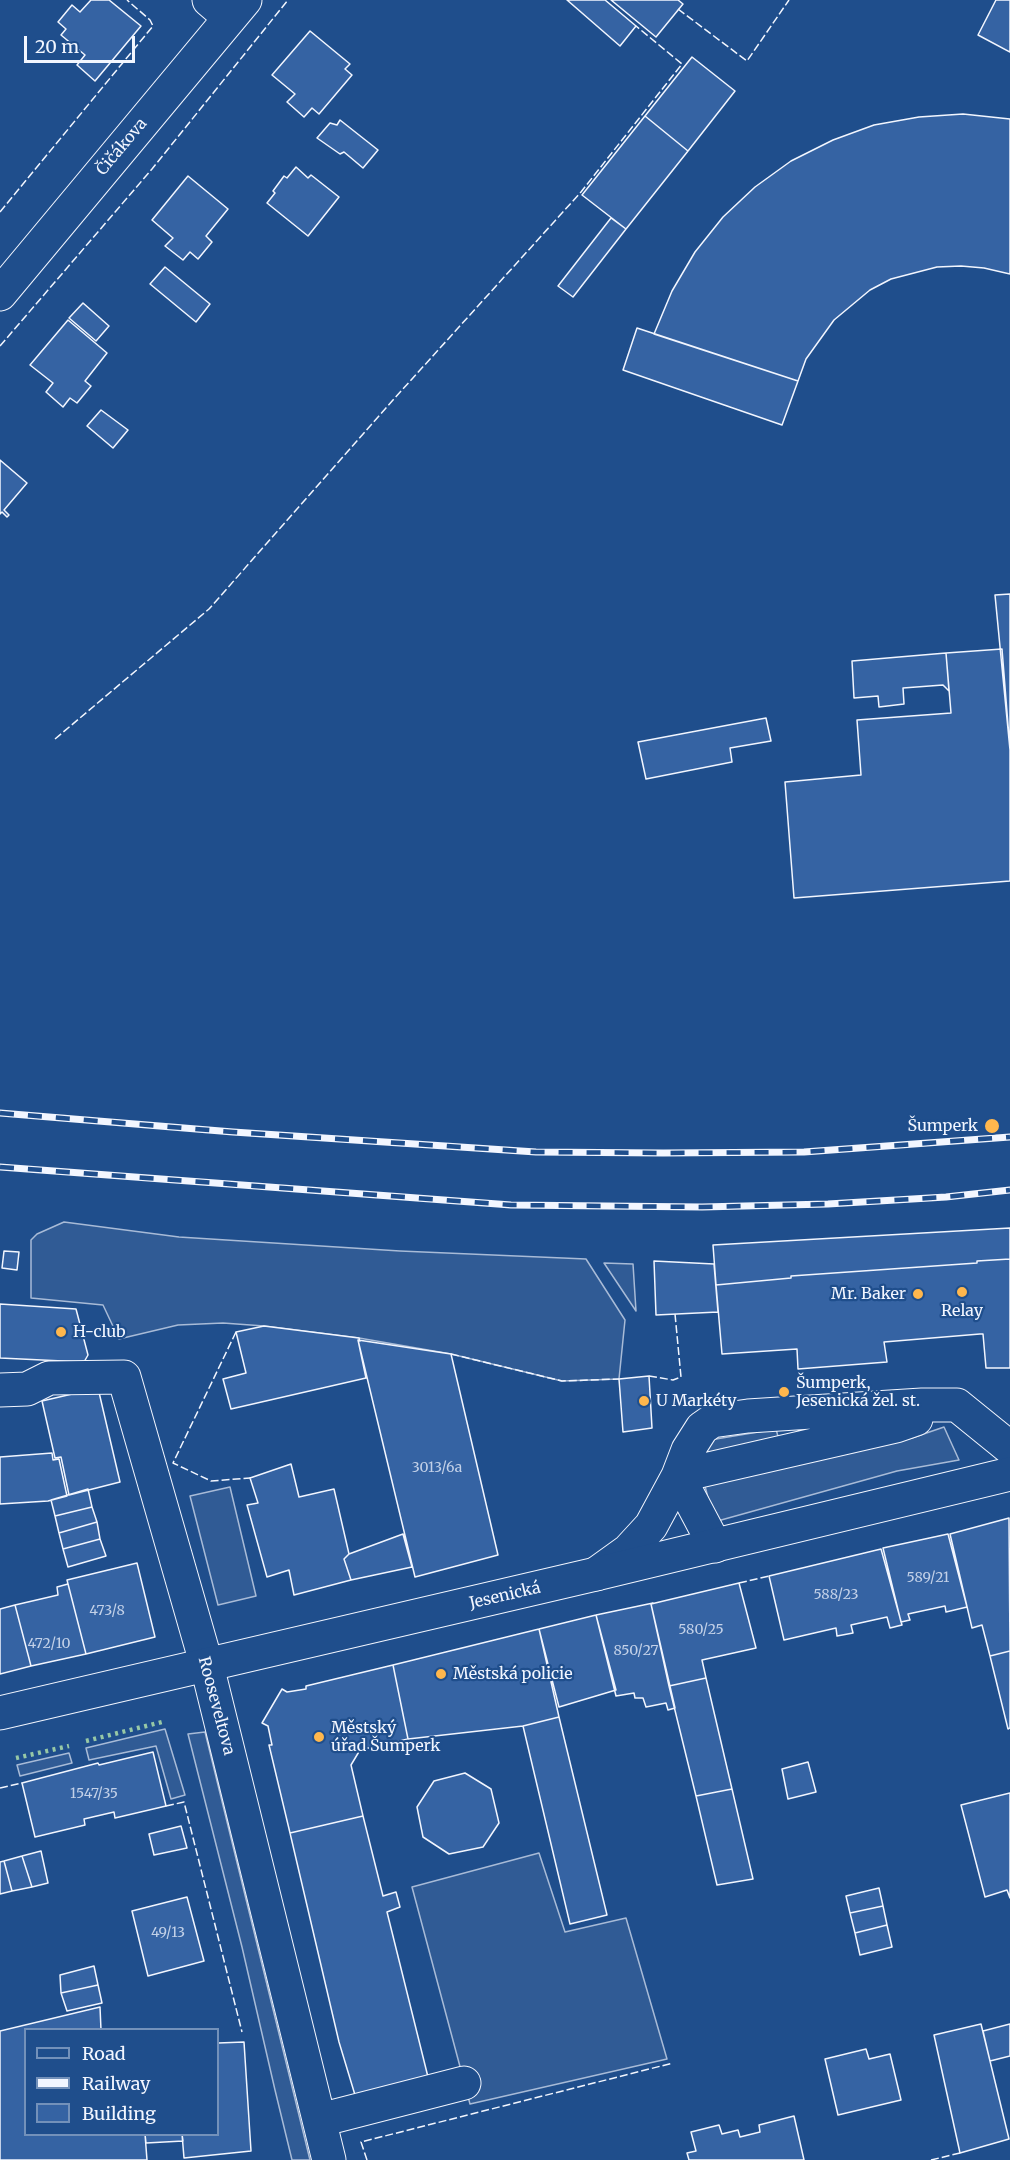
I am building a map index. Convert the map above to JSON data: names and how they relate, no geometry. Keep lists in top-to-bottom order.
{
  "streets": {
    "street": ["Čičákova", "Jesenická", "Rooseveltova"]
  },
  "crossings": [
    ["Jesenická", "Rooseveltova"]
  ],
  "places": [
    "Šumperk",
    "Relay",
    "Mr. Baker",
    "H-club",
    "Šumperk, Jesenická žel. st.",
    "U Markéty",
    "Městská policie",
    "Městský úřad Šumperk"
  ],
  "house_numbers": [
    "3013/6a",
    "589/21",
    "588/23",
    "473/8",
    "580/25",
    "472/10",
    "850/27",
    "1547/35",
    "49/13"
  ],
  "legend": ["Road", "Railway", "Building"],
  "scale_bar": "20 m"
}
